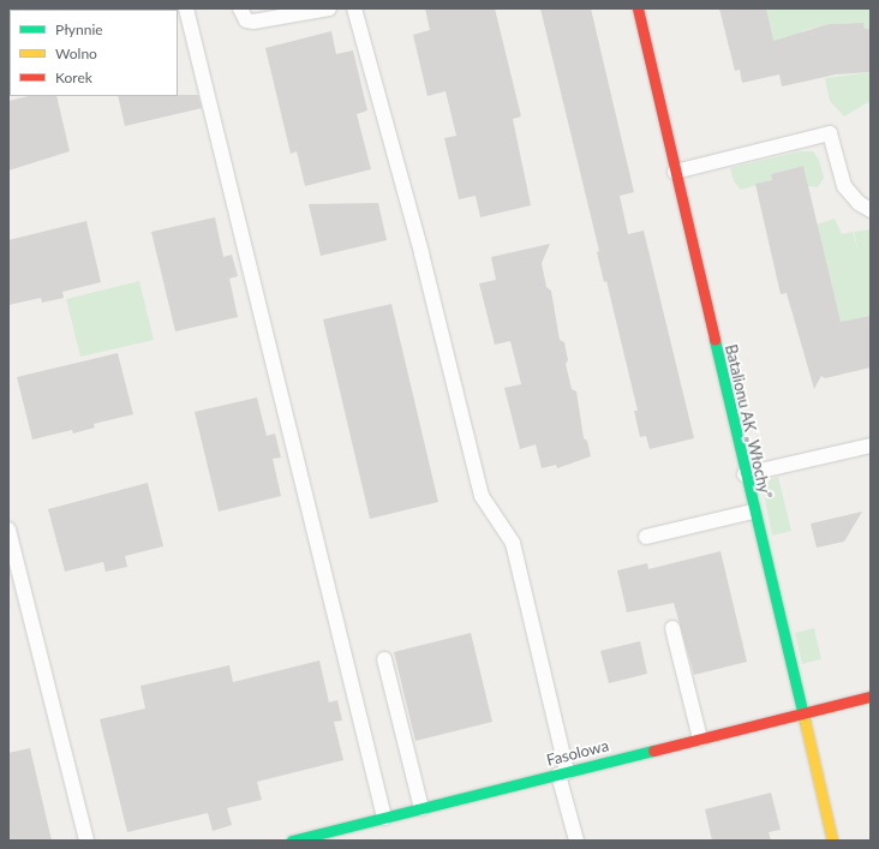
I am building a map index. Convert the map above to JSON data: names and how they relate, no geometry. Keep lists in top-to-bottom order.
{
  "streets": {
    "street": ["Batalionu AK „Włochy”", "Fasolowa"]
  },
  "crossings": [
    ["Batalionu AK „Włochy”", "Fasolowa"]
  ],
  "legend": ["Płynnie", "Wolno", "Korek"]
}
